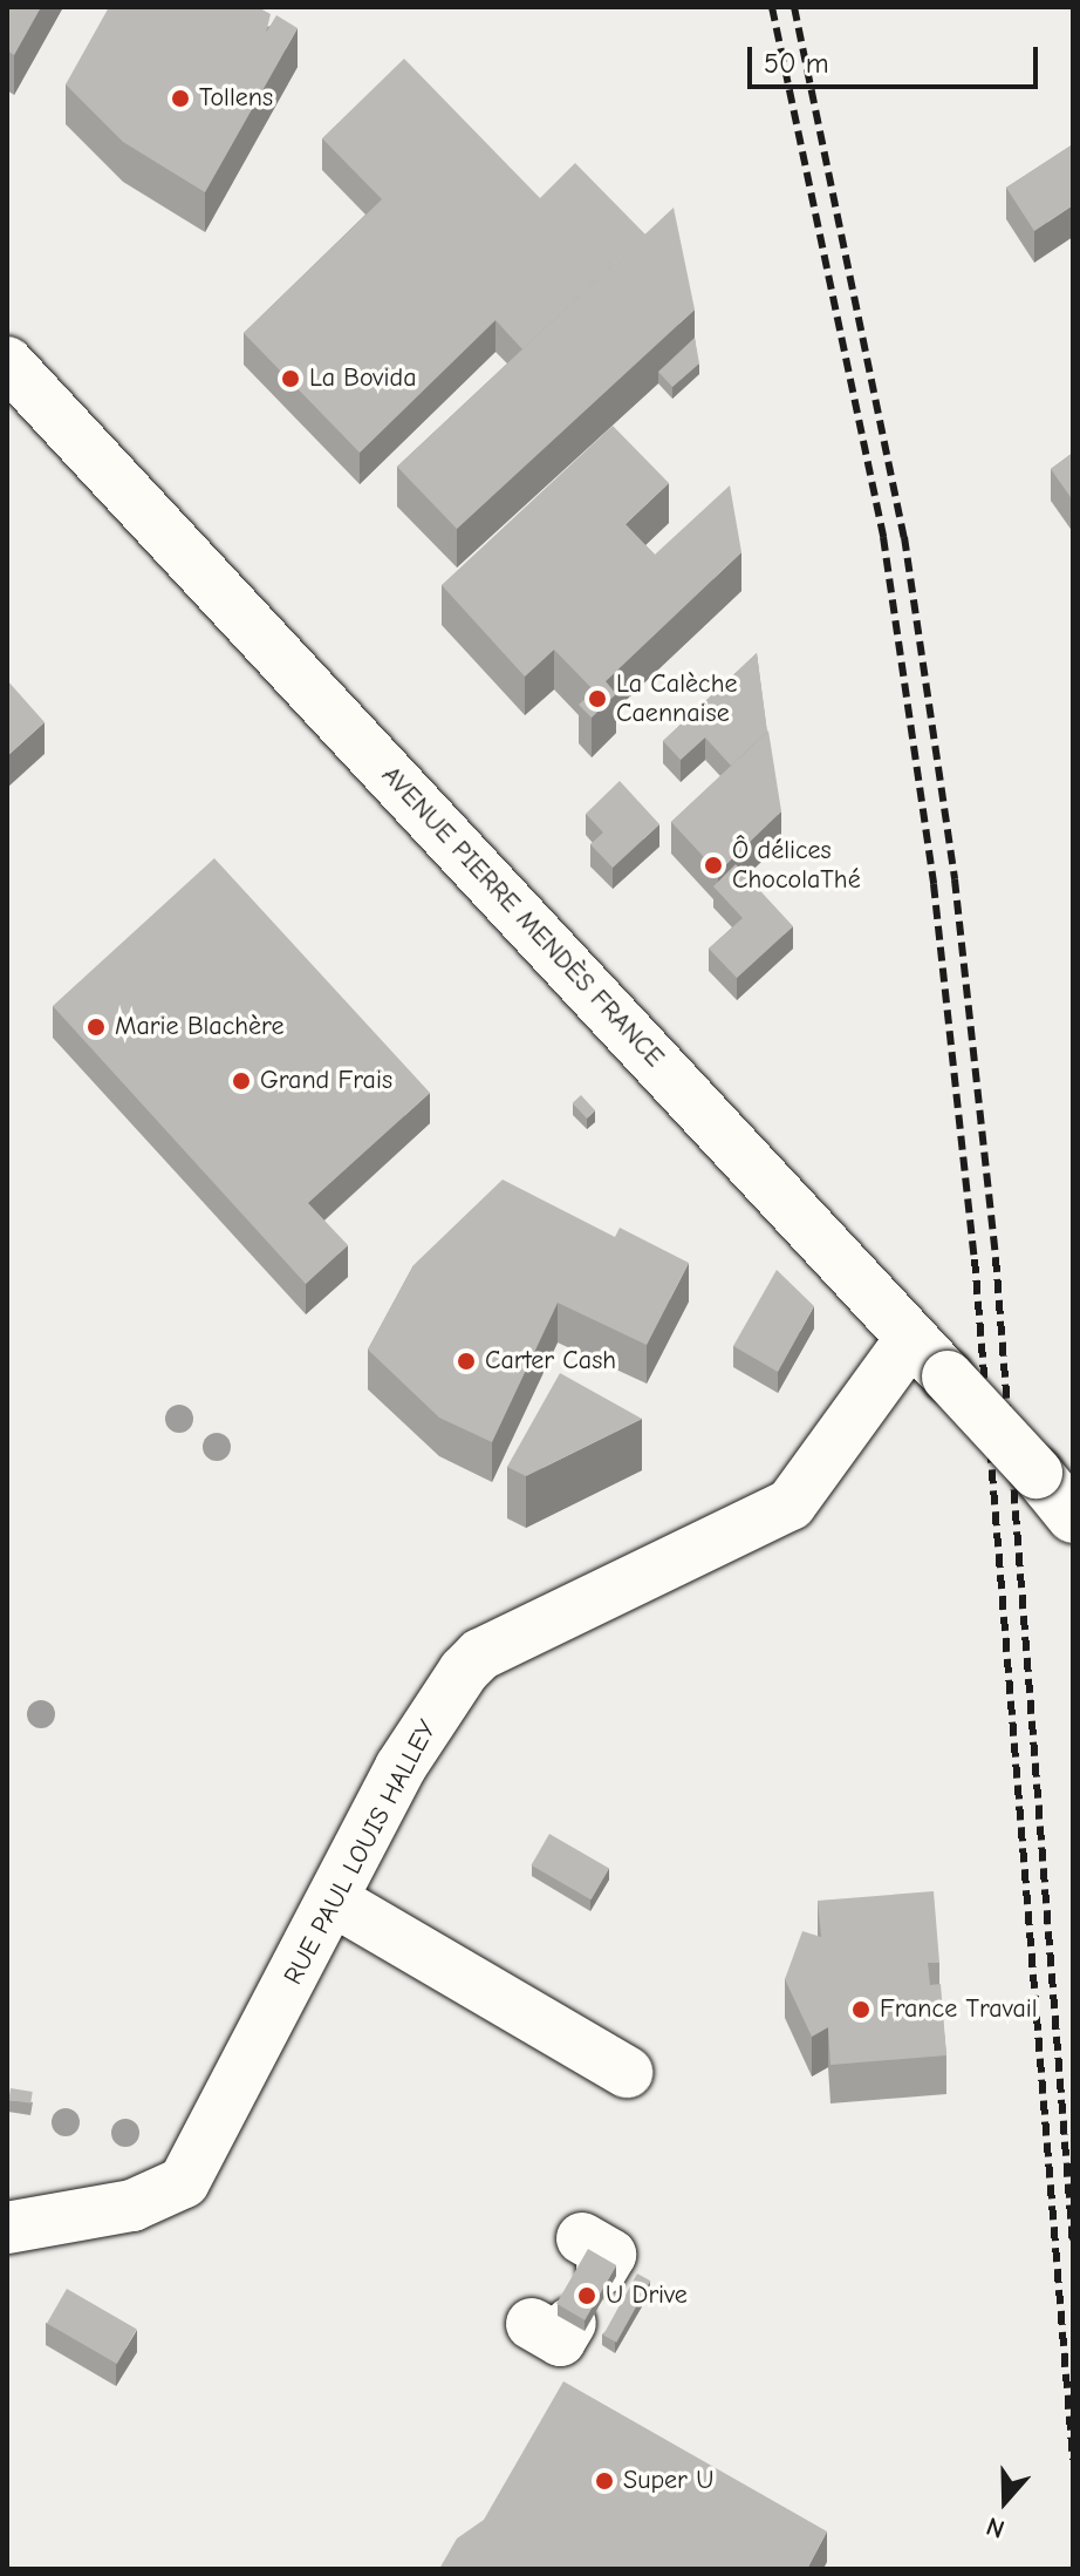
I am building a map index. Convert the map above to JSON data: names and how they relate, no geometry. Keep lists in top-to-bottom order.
{
  "streets": {
    "main road": ["AVENUE PIERRE MENDÈS FRANCE", "RUE PAUL LOUIS HALLEY"]
  },
  "crossings": [
    ["AVENUE PIERRE MENDÈS FRANCE", "RUE PAUL LOUIS HALLEY"]
  ],
  "places": [
    "Tollens",
    "La Bovida",
    "La Calèche Caennaise",
    "Ô délices ChocolaThé",
    "Marie Blachère",
    "Grand Frais",
    "Carter Cash",
    "France Travail",
    "U Drive",
    "Super U"
  ],
  "scale_bar": "50 m",
  "north": "bottom"
}
